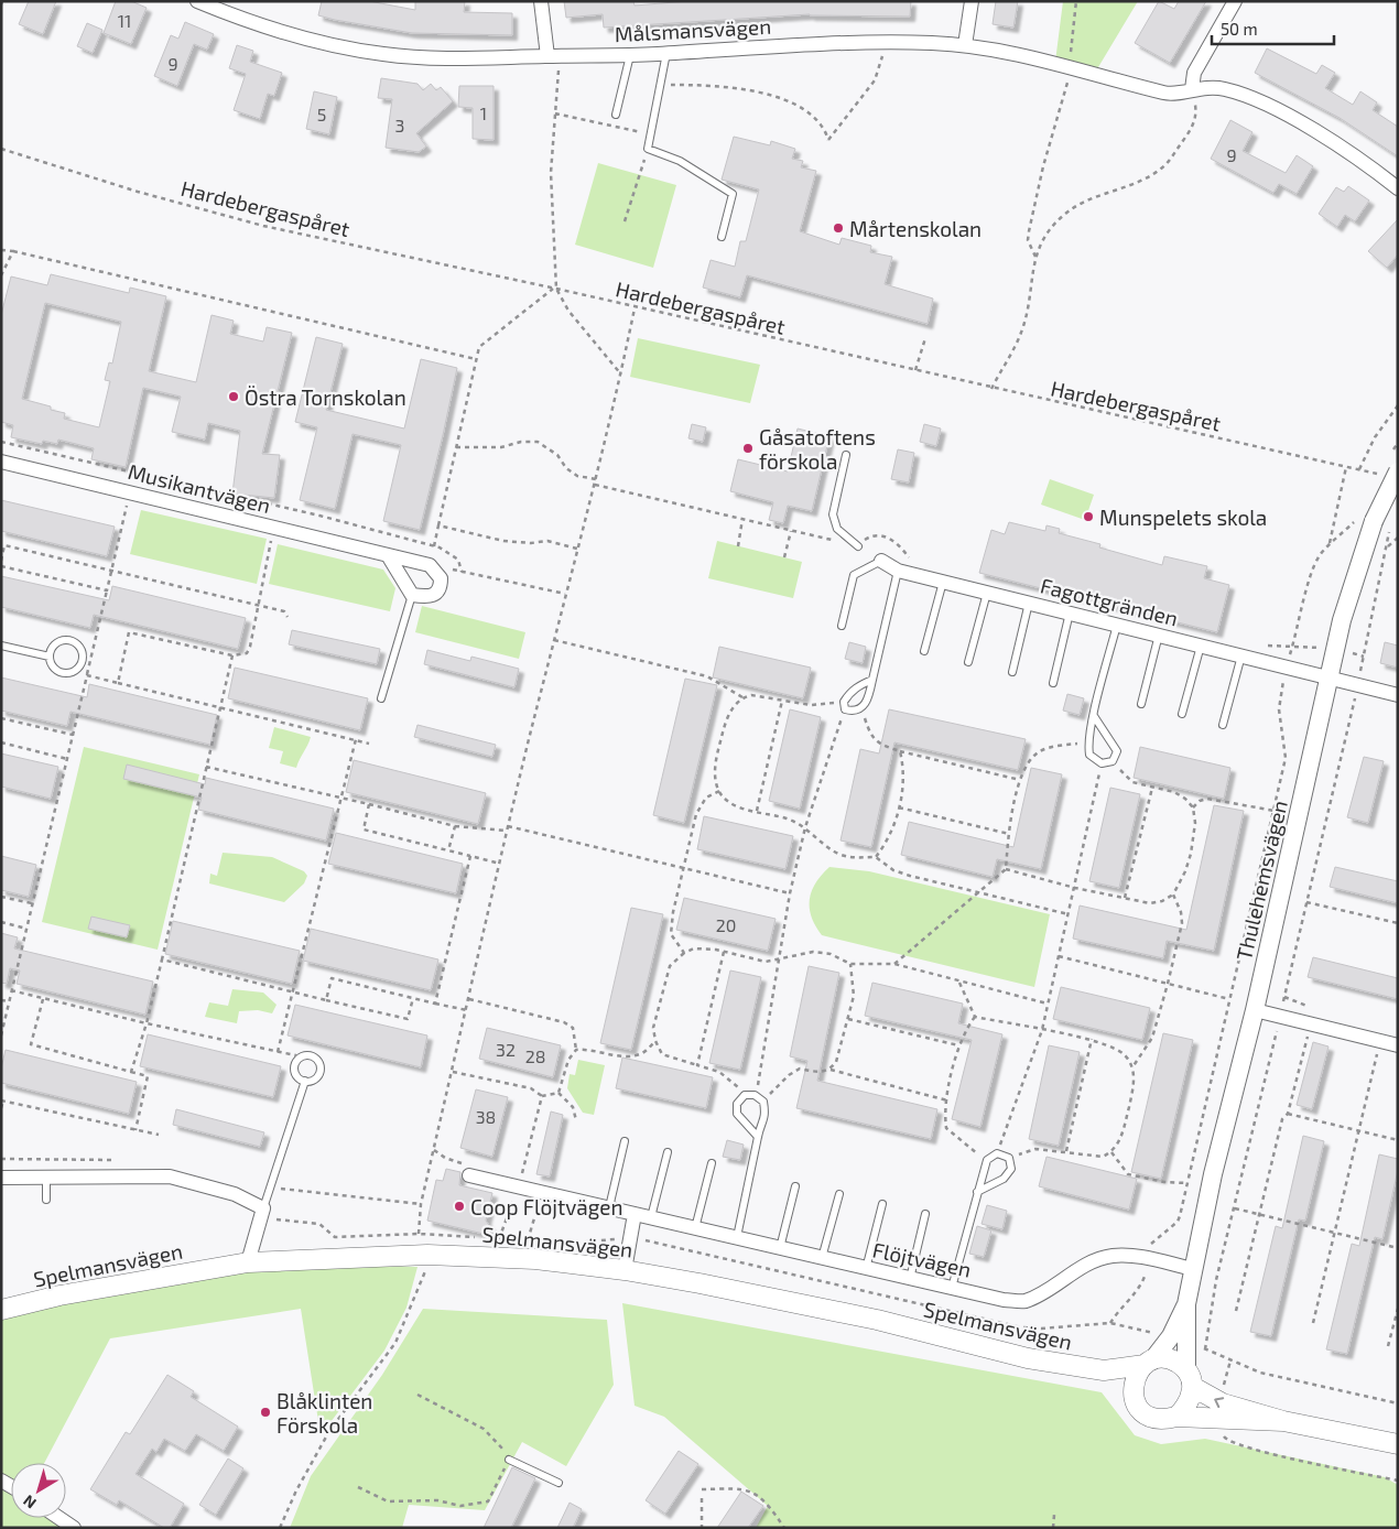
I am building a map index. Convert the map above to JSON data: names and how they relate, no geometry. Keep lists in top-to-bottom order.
{
  "streets": {
    "main road": ["Spelmansvägen"],
    "street": [
      "Målsmansvägen",
      "Musikantvägen",
      "Fagottgränden",
      "Thulehemsvägen",
      "Flöjtvägen"
    ],
    "path": ["Hardebergaspåret"]
  },
  "crossings": [
    ["Fagottgränden", "Thulehemsvägen"],
    ["Thulehemsvägen", "Spelmansvägen"],
    ["Thulehemsvägen", "Flöjtvägen"]
  ],
  "places": [
    "Mårtenskolan",
    "Östra Tornskolan",
    "Gåsatoftens förskola",
    "Munspelets skola",
    "Coop Flöjtvägen",
    "Blåklinten Förskola"
  ],
  "house_numbers": [
    "11",
    "9",
    "1",
    "5",
    "3",
    "9",
    "20",
    "32",
    "28",
    "38"
  ],
  "scale_bar": "50 m",
  "north": "bottom left"
}
